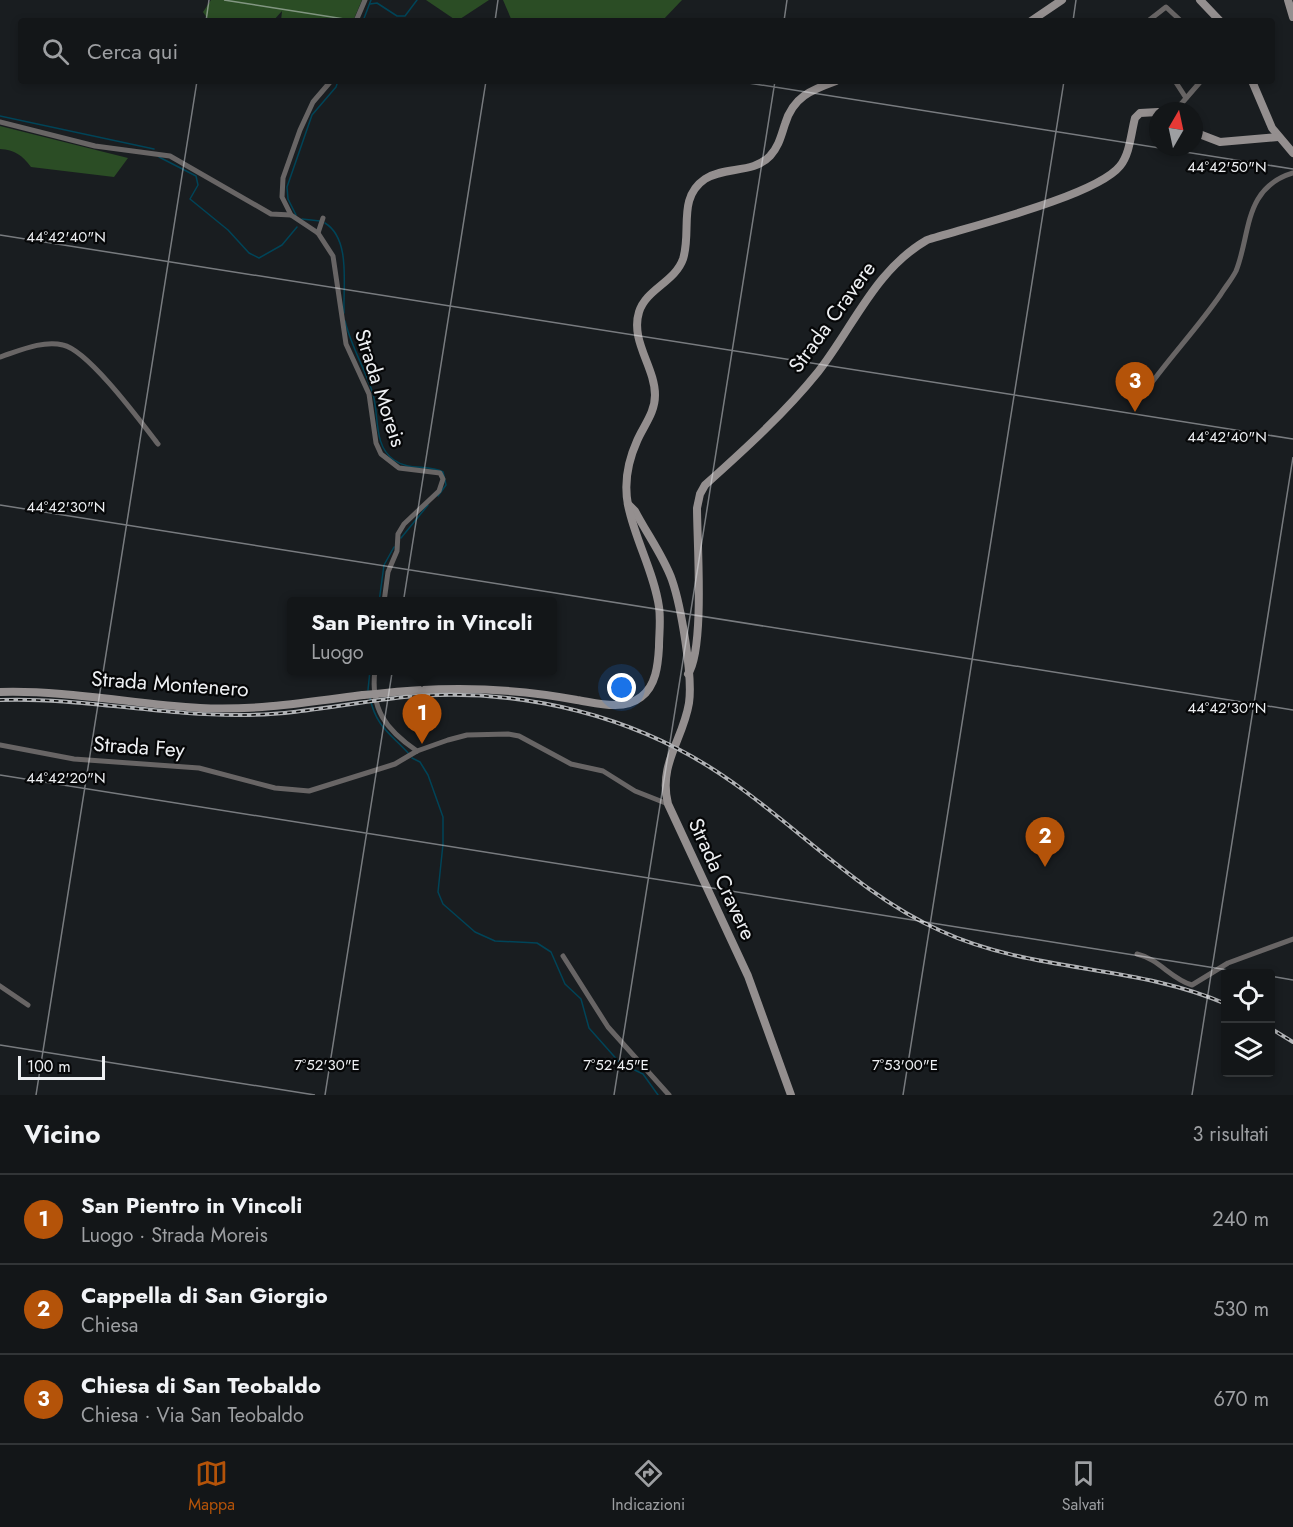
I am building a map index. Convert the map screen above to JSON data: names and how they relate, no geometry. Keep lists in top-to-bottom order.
{
  "streets": {
    "street": [
      "Strada Cravere",
      "Strada Moreis",
      "Strada Montenero",
      "Strada Fey"
    ]
  },
  "crossings": [
    ["Strada Cravere", "Strada Montenero"]
  ],
  "scale_bar": "100 m",
  "north": "top",
  "page": {
    "search": "Cerca qui",
    "pins": ["3", "1", "2"],
    "popup": ["San Pientro in Vincoli", "Luogo"],
    "scale": "100 m",
    "heading": ["Vicino", "3 risultati"],
    "list": [
      {
        "mark": "1",
        "name": "San Pientro in Vincoli",
        "note": "Luogo · Strada Moreis",
        "value": "240 m"
      },
      {
        "mark": "2",
        "name": "Cappella di San Giorgio",
        "note": "Chiesa",
        "value": "530 m"
      },
      {
        "mark": "3",
        "name": "Chiesa di San Teobaldo",
        "note": "Chiesa · Via San Teobaldo",
        "value": "670 m"
      }
    ],
    "nav": ["Mappa", "Indicazioni", "Salvati"]
  },
  "coordinates": [
    "44°42'50\"N",
    "44°42'40\"N",
    "44°42'30\"N",
    "44°42'20\"N",
    "7°52'30\"E",
    "7°52'45\"E",
    "7°53'00\"E"
  ]
}
